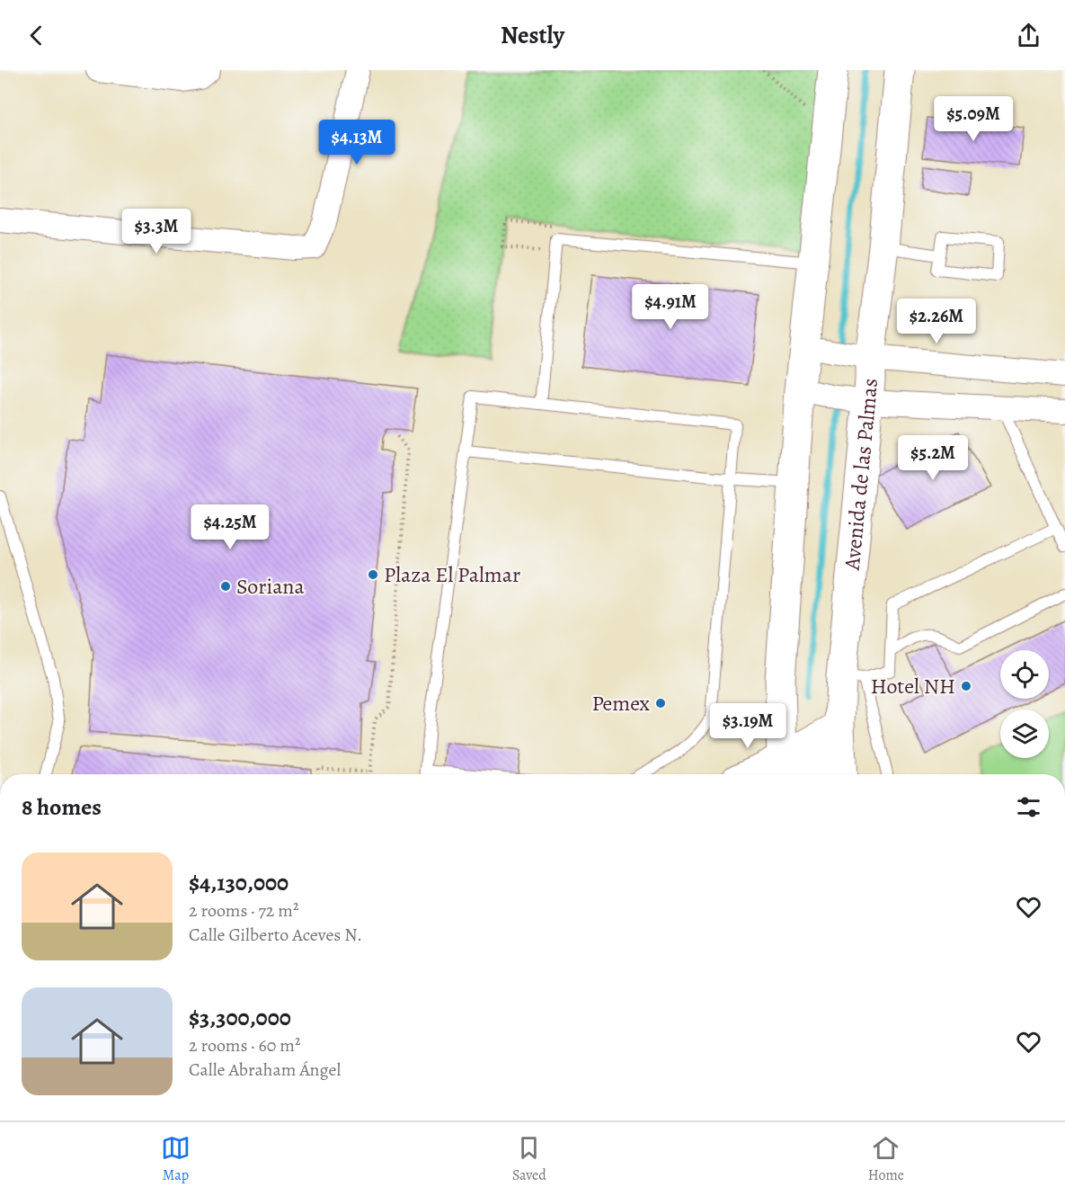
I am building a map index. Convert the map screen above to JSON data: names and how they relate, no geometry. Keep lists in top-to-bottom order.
{
  "streets": {
    "main road": ["Avenida de las Palmas"]
  },
  "places": [
    "Plaza El Palmar",
    "Soriana",
    "Hotel NH",
    "Pemex"
  ],
  "page": {
    "header": "Nestly",
    "price": [
      "$5.09M",
      "$4.13M",
      "$3.3M",
      "$4.91M",
      "$2.26M",
      "$5.2M",
      "$4.25M",
      "$3.19M"
    ],
    "heading": "8 homes",
    "list": [
      {
        "name": "$4,130,000",
        "note": "2 rooms · 72 m² · Calle Gilberto Aceves N."
      },
      {
        "name": "$3,300,000",
        "note": "2 rooms · 60 m² · Calle Abraham Ángel"
      }
    ],
    "tabs": ["Map", "Saved", "Home"]
  }
}
